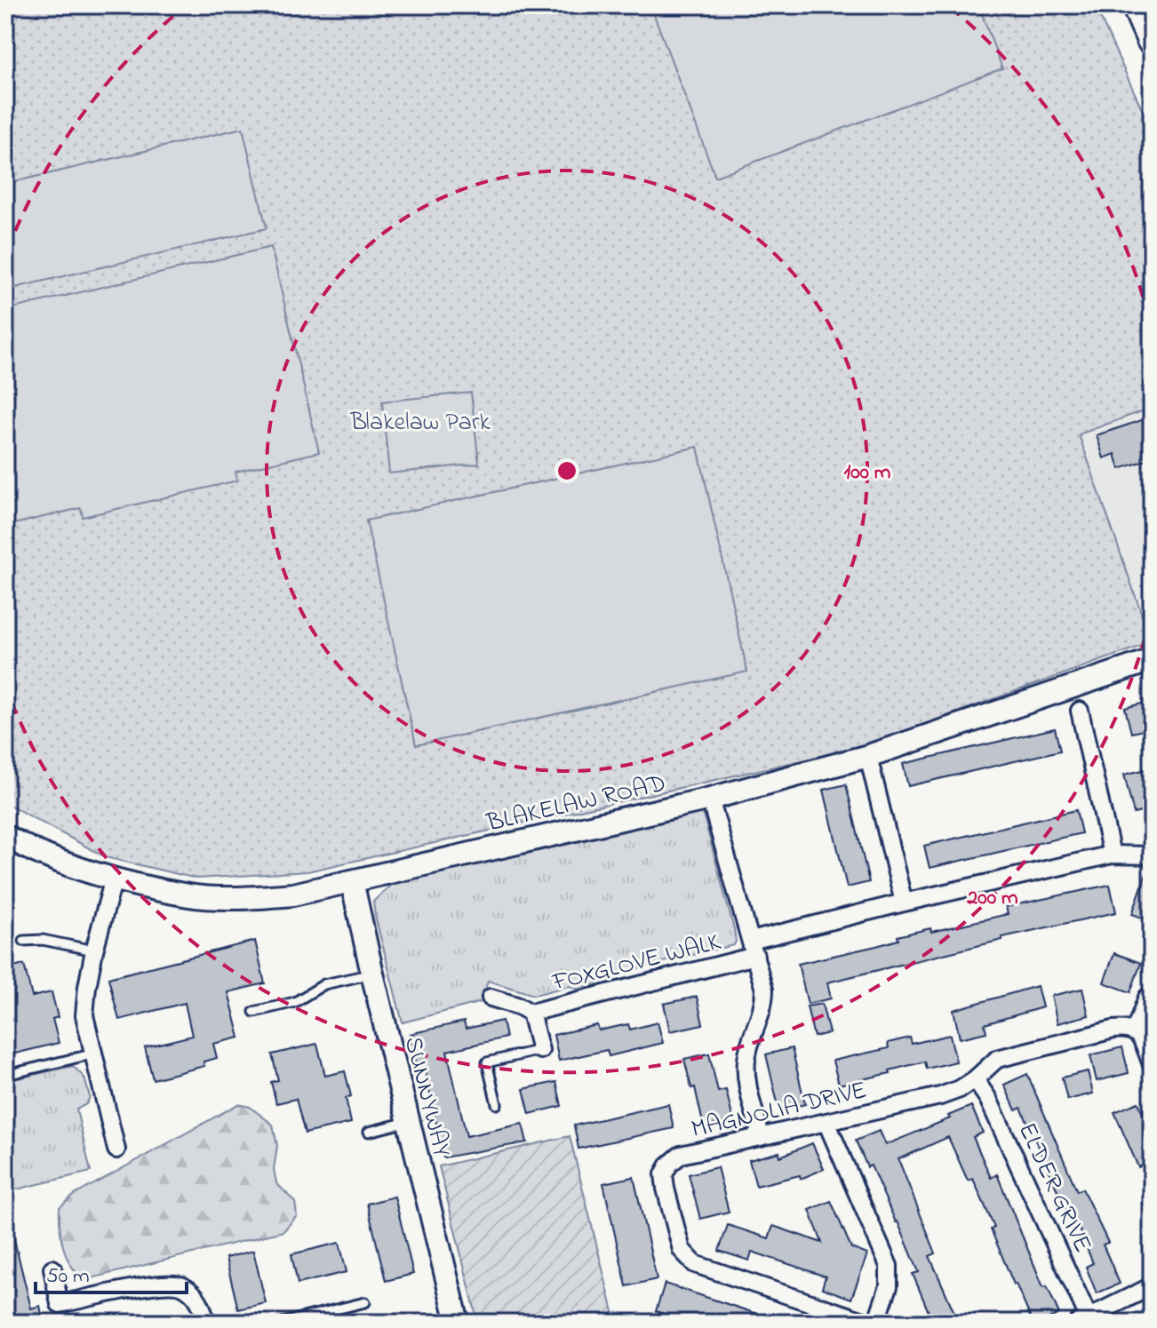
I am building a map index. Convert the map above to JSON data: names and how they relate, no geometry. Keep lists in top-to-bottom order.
{
  "streets": {
    "street": [
      "BLAKELAW ROAD",
      "FOXGLOVE WALK",
      "SUNNYWAY",
      "MAGNOLIA DRIVE",
      "ELDER GRIVE"
    ]
  },
  "crossings": [
    ["BLAKELAW ROAD", "SUNNYWAY"],
    ["MAGNOLIA DRIVE", "ELDER GRIVE"]
  ],
  "parks": ["Blakelaw Park"],
  "scale_bar": "50 m",
  "rings": ["100 m", "200 m"]
}
